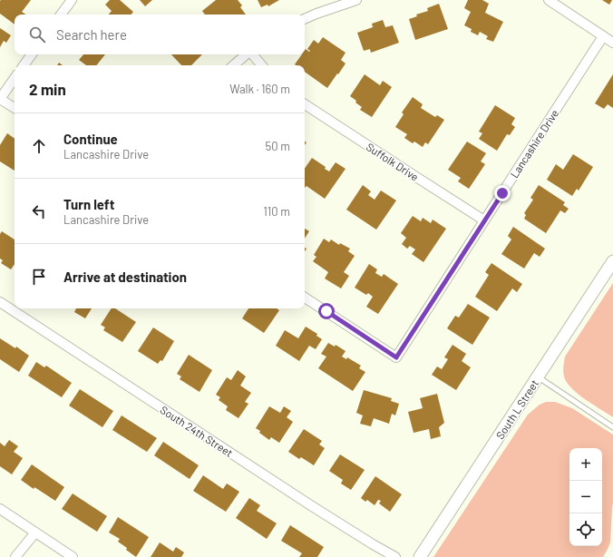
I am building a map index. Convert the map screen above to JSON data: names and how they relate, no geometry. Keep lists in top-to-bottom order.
{
  "streets": {
    "street": [
      "Lancashire Drive",
      "Suffolk Drive",
      "South L Street",
      "South 24th Street"
    ]
  },
  "crossings": [
    ["Lancashire Drive", "Suffolk Drive"]
  ],
  "page": {
    "search": "Search here",
    "heading": ["2 min", "Walk · 160 m"],
    "list": [
      ["Continue", "Lancashire Drive", "50 m"],
      ["Turn left", "Lancashire Drive", "110 m"],
      "Arrive at destination"
    ],
    "map_buttons": ["+", "−"]
  }
}
